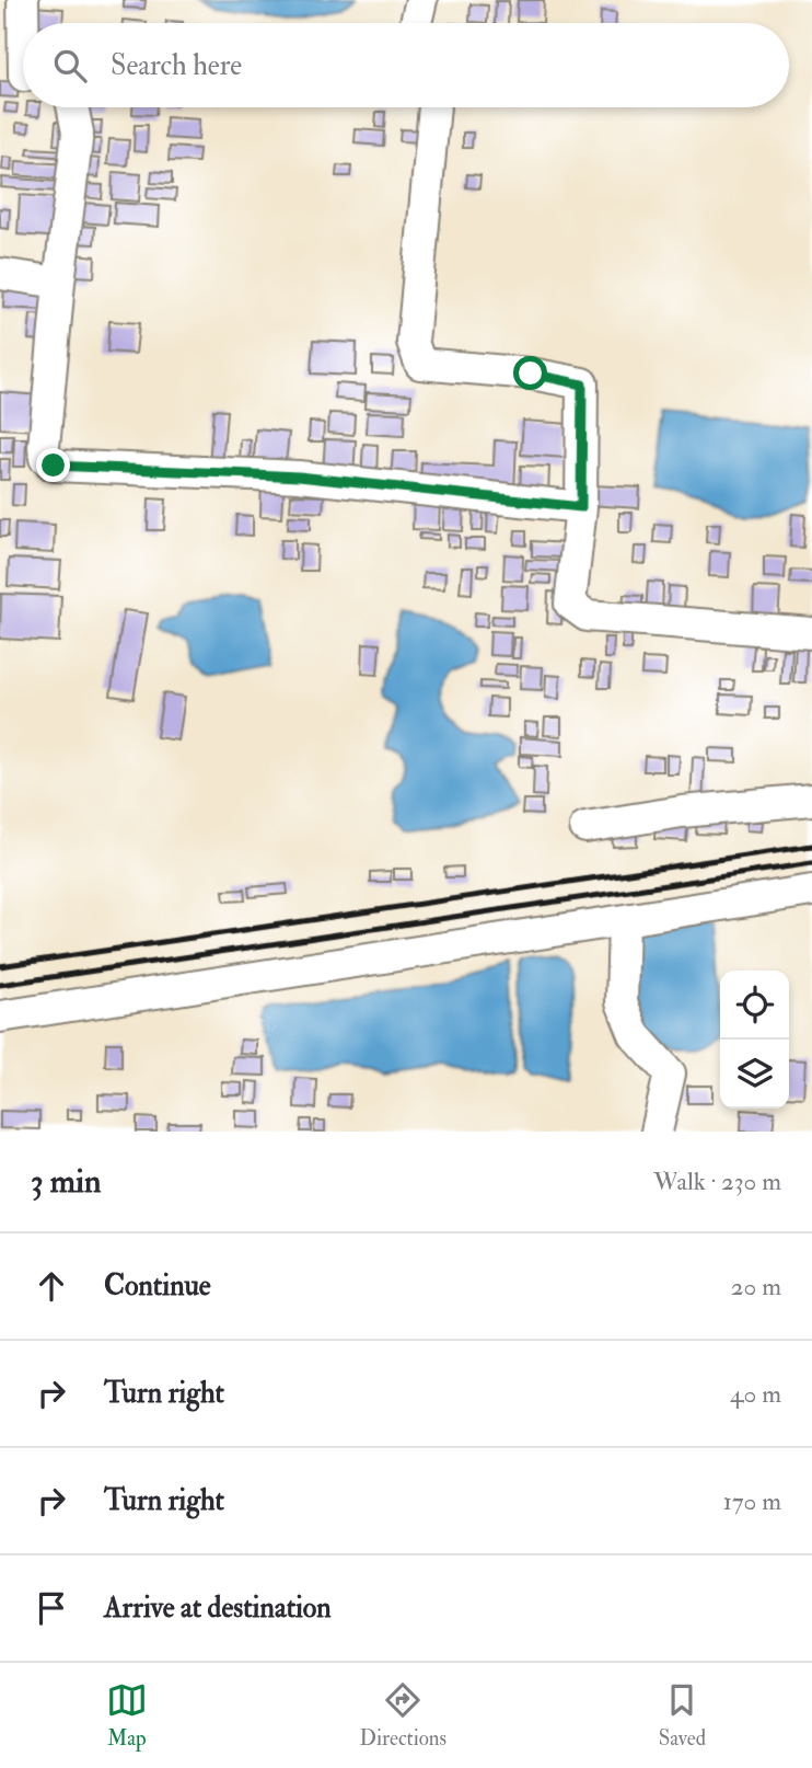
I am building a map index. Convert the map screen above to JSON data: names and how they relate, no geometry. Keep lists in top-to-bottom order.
{
  "page": {
    "search": "Search here",
    "heading": ["3 min", "Walk · 230 m"],
    "list": [
      ["Continue", "20 m"],
      ["Turn right", "40 m"],
      ["Turn right", "170 m"],
      "Arrive at destination"
    ],
    "nav": ["Map", "Directions", "Saved"]
  }
}
